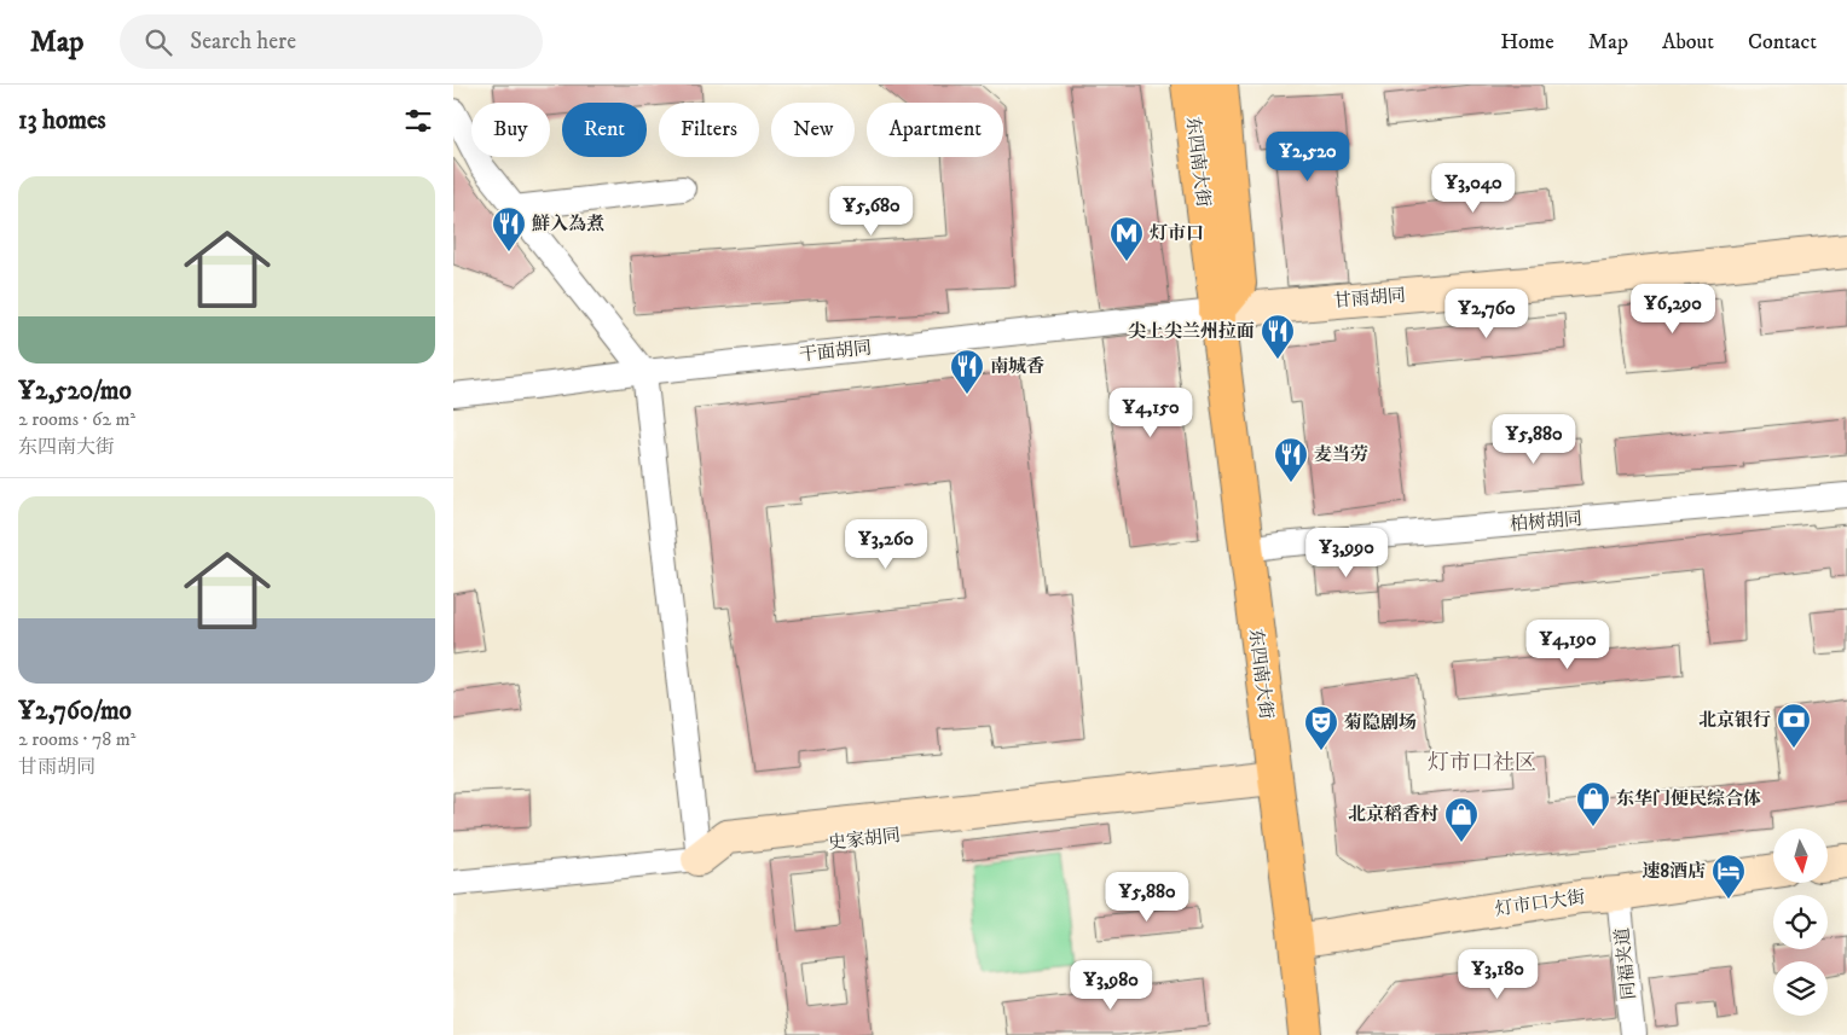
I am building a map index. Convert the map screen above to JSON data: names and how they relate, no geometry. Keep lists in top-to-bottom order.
{
  "streets": {
    "main road": ["东四南大街"],
    "street": [
      "甘雨胡同",
      "干面胡同",
      "柏树胡同",
      "灯市口大街",
      "同福夹道"
    ]
  },
  "crossings": [
    ["东四南大街", "甘雨胡同"],
    ["东四南大街", "干面胡同"],
    ["东四南大街", "柏树胡同"],
    ["东四南大街", "灯市口大街"],
    ["甘雨胡同", "干面胡同"],
    ["灯市口大街", "同福夹道"]
  ],
  "districts": ["灯市口社区"],
  "places": {
    "restaurant": [
      "鮮入為煮",
      "尖上尖兰州拉面",
      "南城香",
      "麦当劳"
    ],
    "metro station": ["灯市口"],
    "bank": ["北京银行"],
    "theatre": ["菊隐剧场"],
    "shop": ["东华门便民综合体", "北京稻香村"],
    "hotel": ["速8酒店"]
  },
  "north": "bottom",
  "page": {
    "header": "Map",
    "search": "Search here",
    "nav": [
      "Home",
      "Map",
      "About",
      "Contact"
    ],
    "heading": "13 homes",
    "chip": [
      "Buy",
      "Rent",
      "Filters",
      "New",
      "Apartment"
    ],
    "price": [
      "¥2,520",
      "¥3,040",
      "¥5,680",
      "¥6,290",
      "¥2,760",
      "¥4,150",
      "¥5,880",
      "¥3,260",
      "¥3,990",
      "¥4,190",
      "¥5,880",
      "¥3,180",
      "¥3,980"
    ],
    "list": [
      {
        "name": "¥2,520/mo",
        "note": "2 rooms · 62 m² · 东四南大街"
      },
      {
        "name": "¥2,760/mo",
        "note": "2 rooms · 78 m² · 甘雨胡同"
      }
    ]
  }
}
